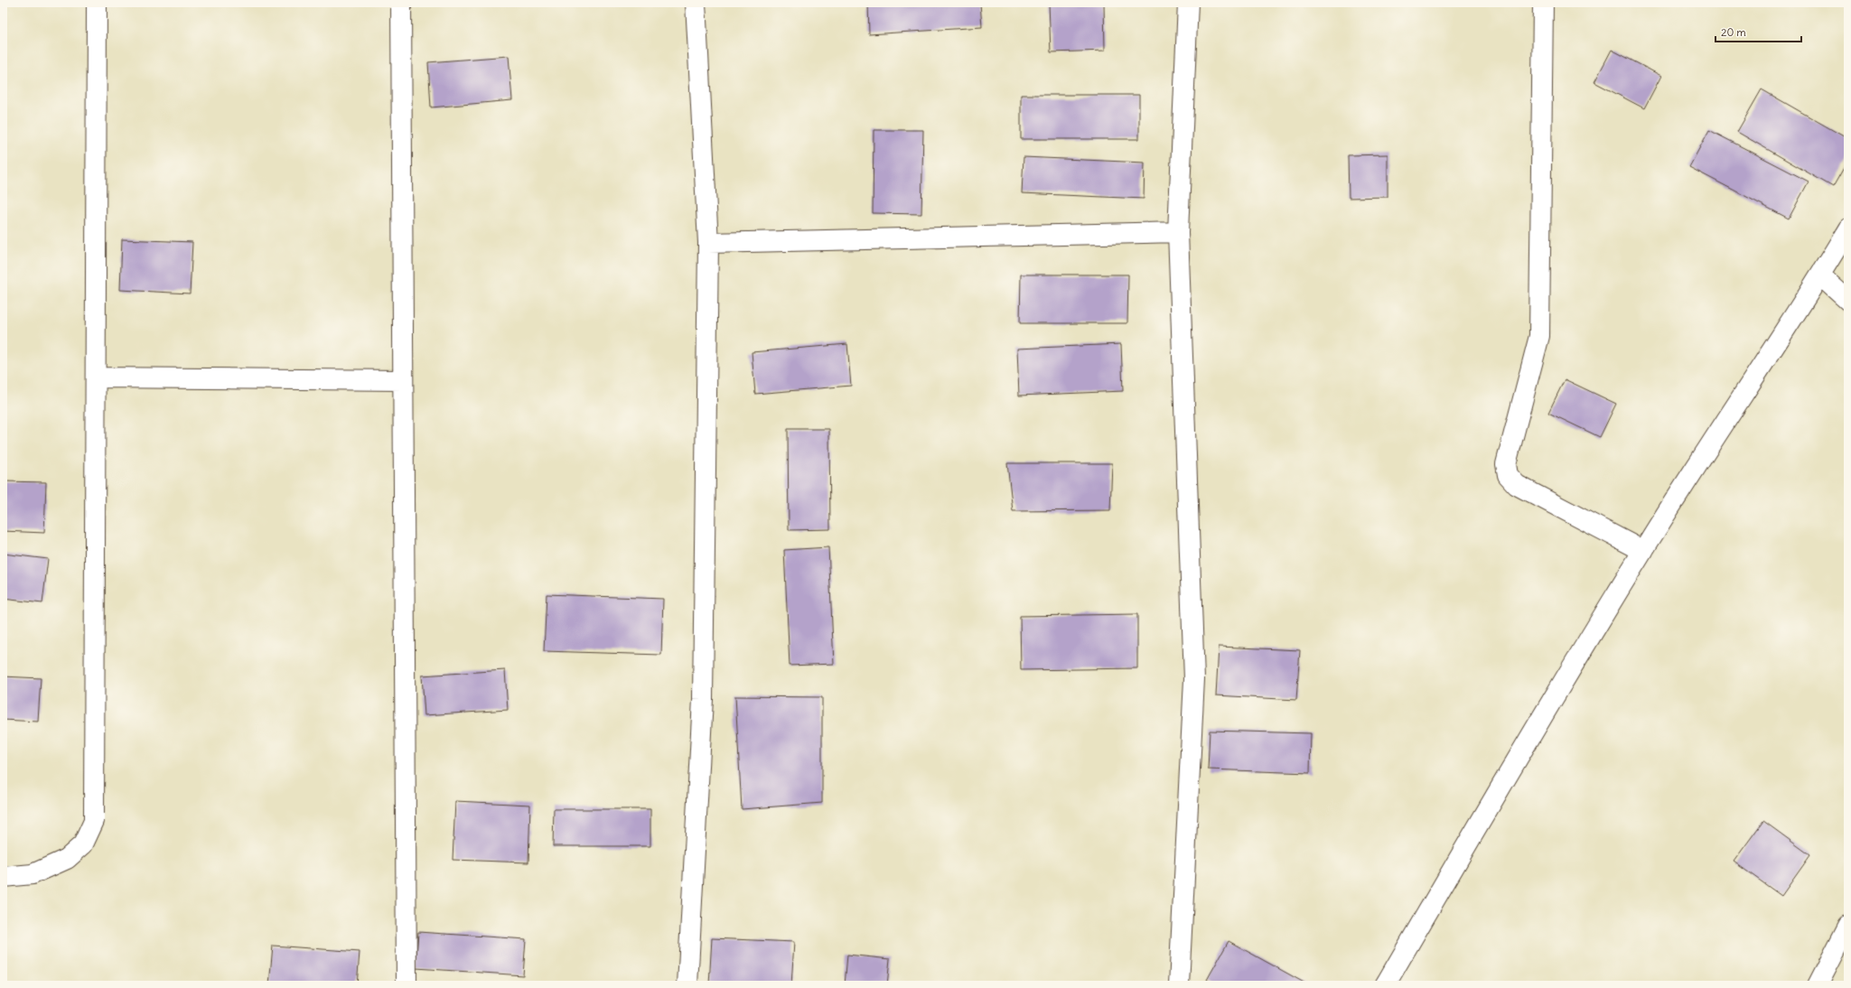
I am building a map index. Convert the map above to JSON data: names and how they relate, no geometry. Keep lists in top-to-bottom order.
{
  "scale_bar": "20 m"
}
